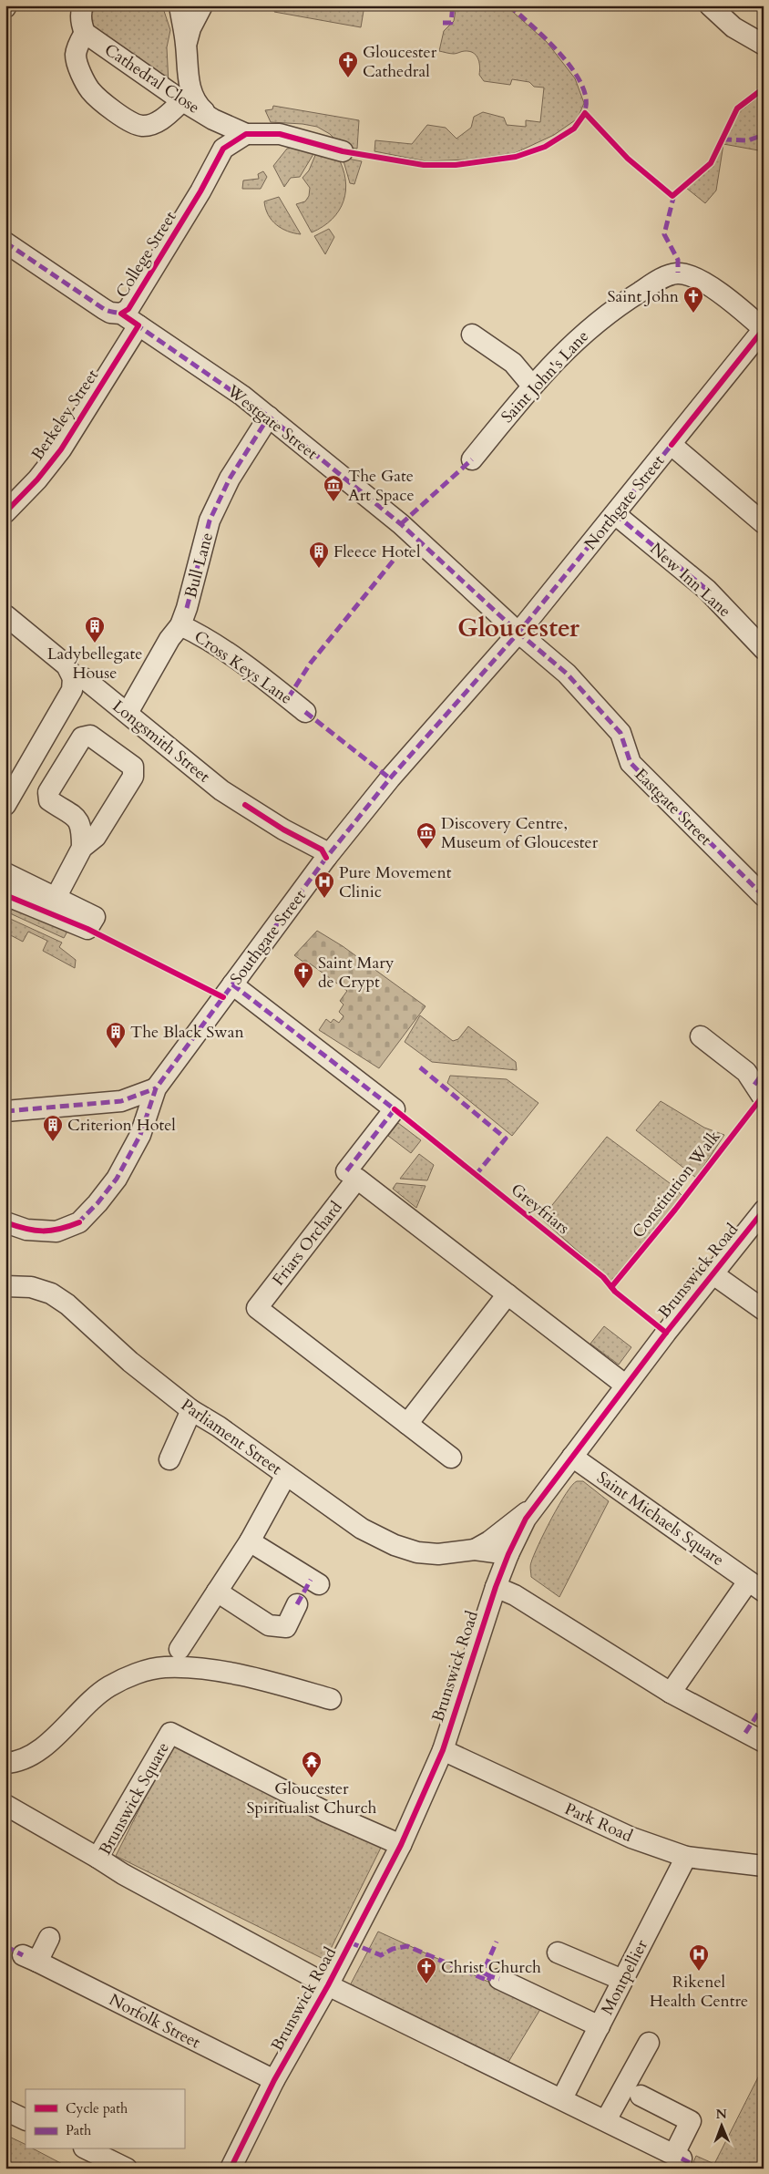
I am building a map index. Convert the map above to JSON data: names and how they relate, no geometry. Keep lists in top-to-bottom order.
{
  "streets": {
    "street": [
      "Cathedral Close",
      "College Street",
      "Saint John's Lane",
      "Berkeley Street",
      "Westgate Street",
      "Northgate Street",
      "Bull Lane",
      "New Inn Lane",
      "Cross Keys Lane",
      "Longsmith Street",
      "Eastgate Street",
      "Southgate Street",
      "Friars Orchard",
      "Brunswick Road",
      "Parliament Street",
      "Saint Michaels Square",
      "Brunswick Square",
      "Park Road",
      "Montpellier",
      "Norfolk Street"
    ],
    "cycle path": ["Constitution Walk", "Greyfriars"]
  },
  "crossings": [
    ["Cathedral Close", "College Street"],
    ["College Street", "Westgate Street"],
    ["Saint John's Lane", "Northgate Street"],
    ["Berkeley Street", "Westgate Street"],
    ["Westgate Street", "Northgate Street"],
    ["Westgate Street", "Bull Lane"],
    ["Westgate Street", "Eastgate Street"],
    ["Westgate Street", "Southgate Street"],
    ["Northgate Street", "New Inn Lane"],
    ["Northgate Street", "Eastgate Street"],
    ["Northgate Street", "Southgate Street"],
    ["Bull Lane", "Cross Keys Lane"],
    ["Bull Lane", "Longsmith Street"],
    ["Longsmith Street", "Southgate Street"],
    ["Eastgate Street", "Southgate Street"],
    ["Friars Orchard", "Brunswick Road"],
    ["Brunswick Road", "Parliament Street"],
    ["Brunswick Road", "Saint Michaels Square"],
    ["Brunswick Road", "Brunswick Square"],
    ["Brunswick Road", "Park Road"],
    ["Brunswick Road", "Norfolk Street"],
    ["Park Road", "Montpellier"]
  ],
  "districts": ["Gloucester"],
  "places": {
    "church": [
      "Gloucester Cathedral",
      "Saint John",
      "Saint Mary de Crypt",
      "Christ Church"
    ],
    "museum": ["The Gate Art Space", "Discovery Centre, Museum of Gloucester"],
    "building": [
      "Fleece Hotel",
      "Ladybellegate House",
      "The Black Swan",
      "Criterion Hotel"
    ],
    "hospital": ["Pure Movement Clinic", "Rikenel Health Centre"],
    "temple": ["Gloucester Spiritualist Church"]
  },
  "legend": ["Cycle path", "Path"],
  "north": "top"
}
